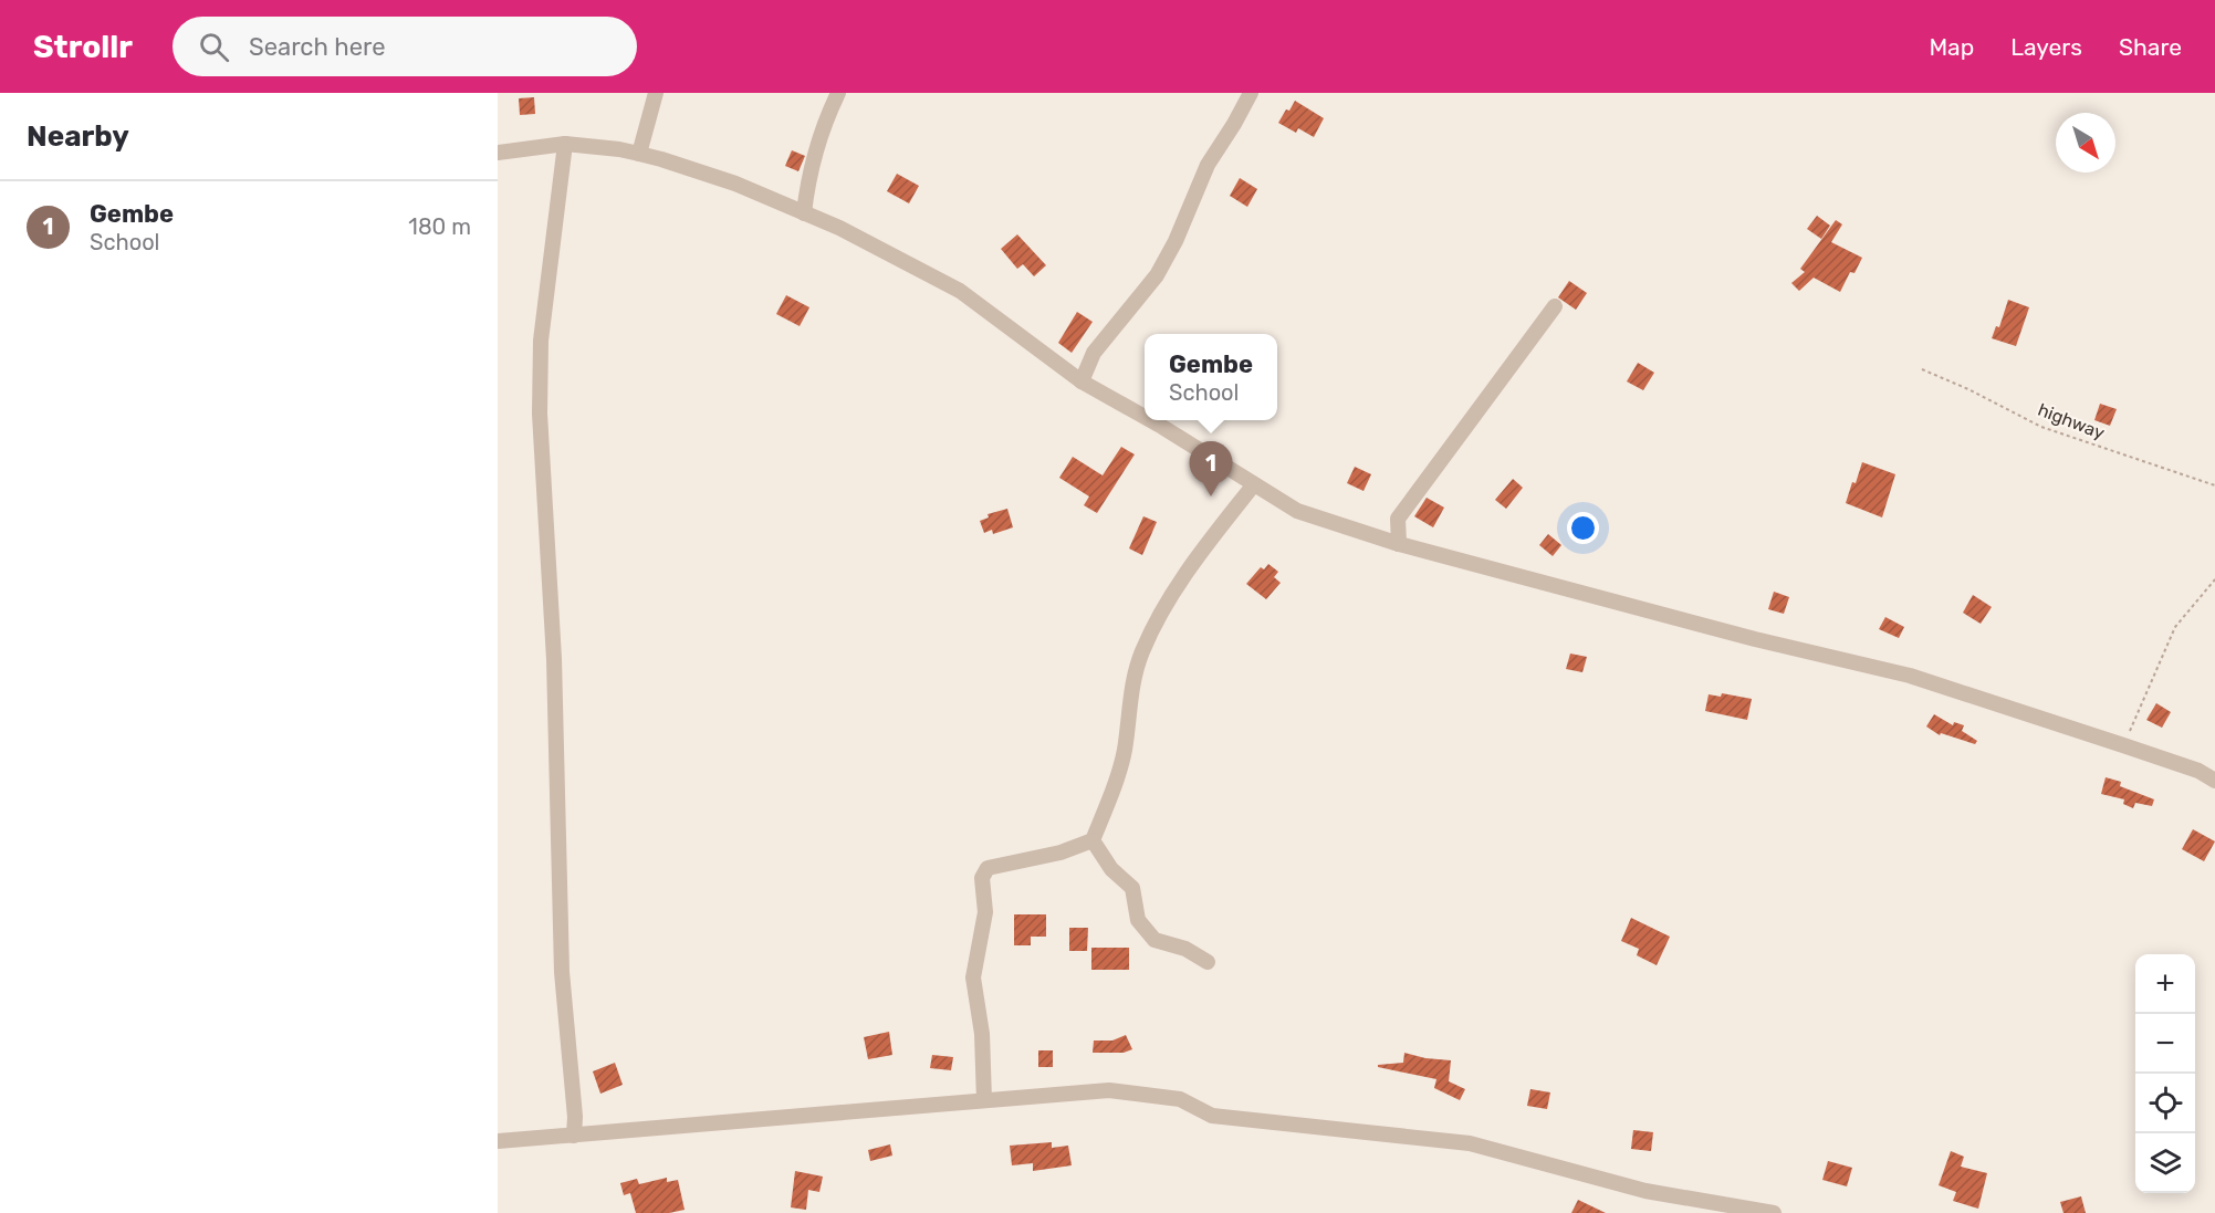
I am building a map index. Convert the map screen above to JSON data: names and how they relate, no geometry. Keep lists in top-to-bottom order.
{
  "streets": {
    "path": ["highway"]
  },
  "north": "bottom right",
  "page": {
    "header": "Strollr",
    "search": "Search here",
    "nav": ["Map", "Layers", "Share"],
    "heading": "Nearby",
    "list": [
      {
        "mark": "1",
        "name": "Gembe",
        "note": "School",
        "value": "180 m"
      }
    ],
    "popup": ["Gembe", "School"],
    "pins": "1",
    "map_buttons": ["+", "−"]
  }
}
